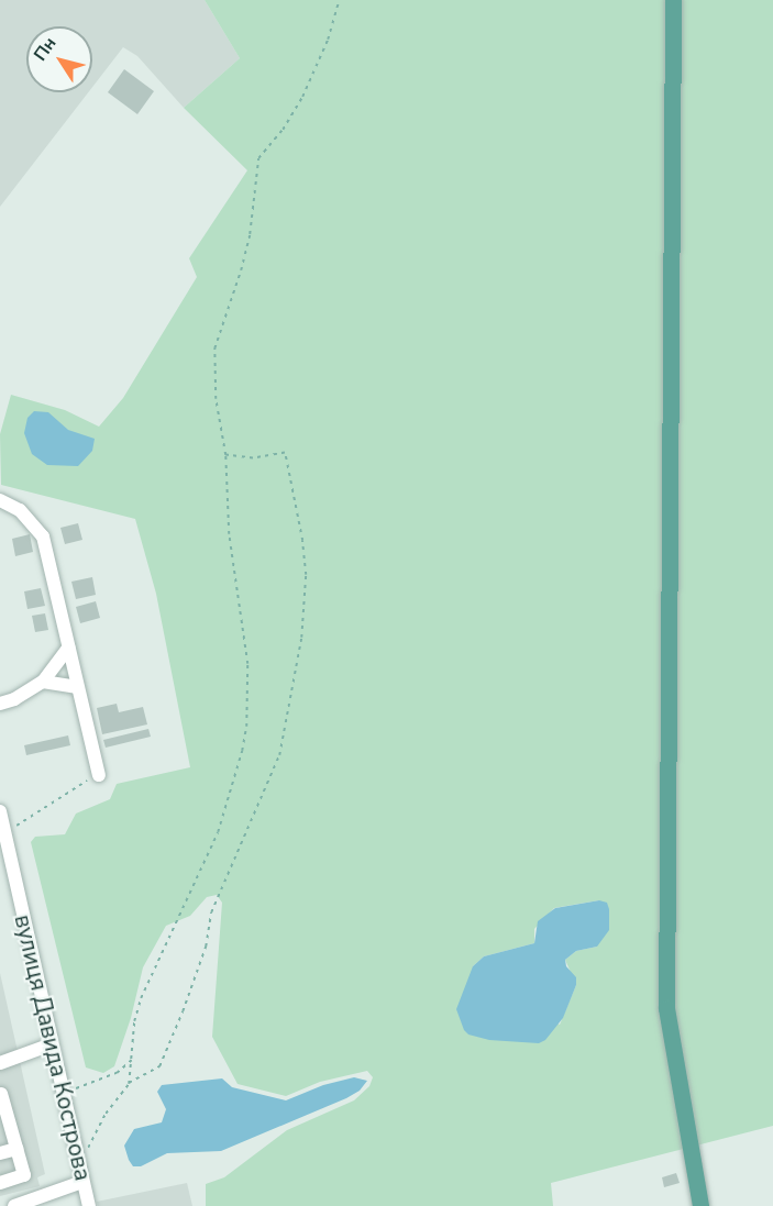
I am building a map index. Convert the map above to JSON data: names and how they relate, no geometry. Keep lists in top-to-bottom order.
{
  "streets": {
    "street": ["вулиця Давида Кострова"]
  },
  "north": "top left"
}
